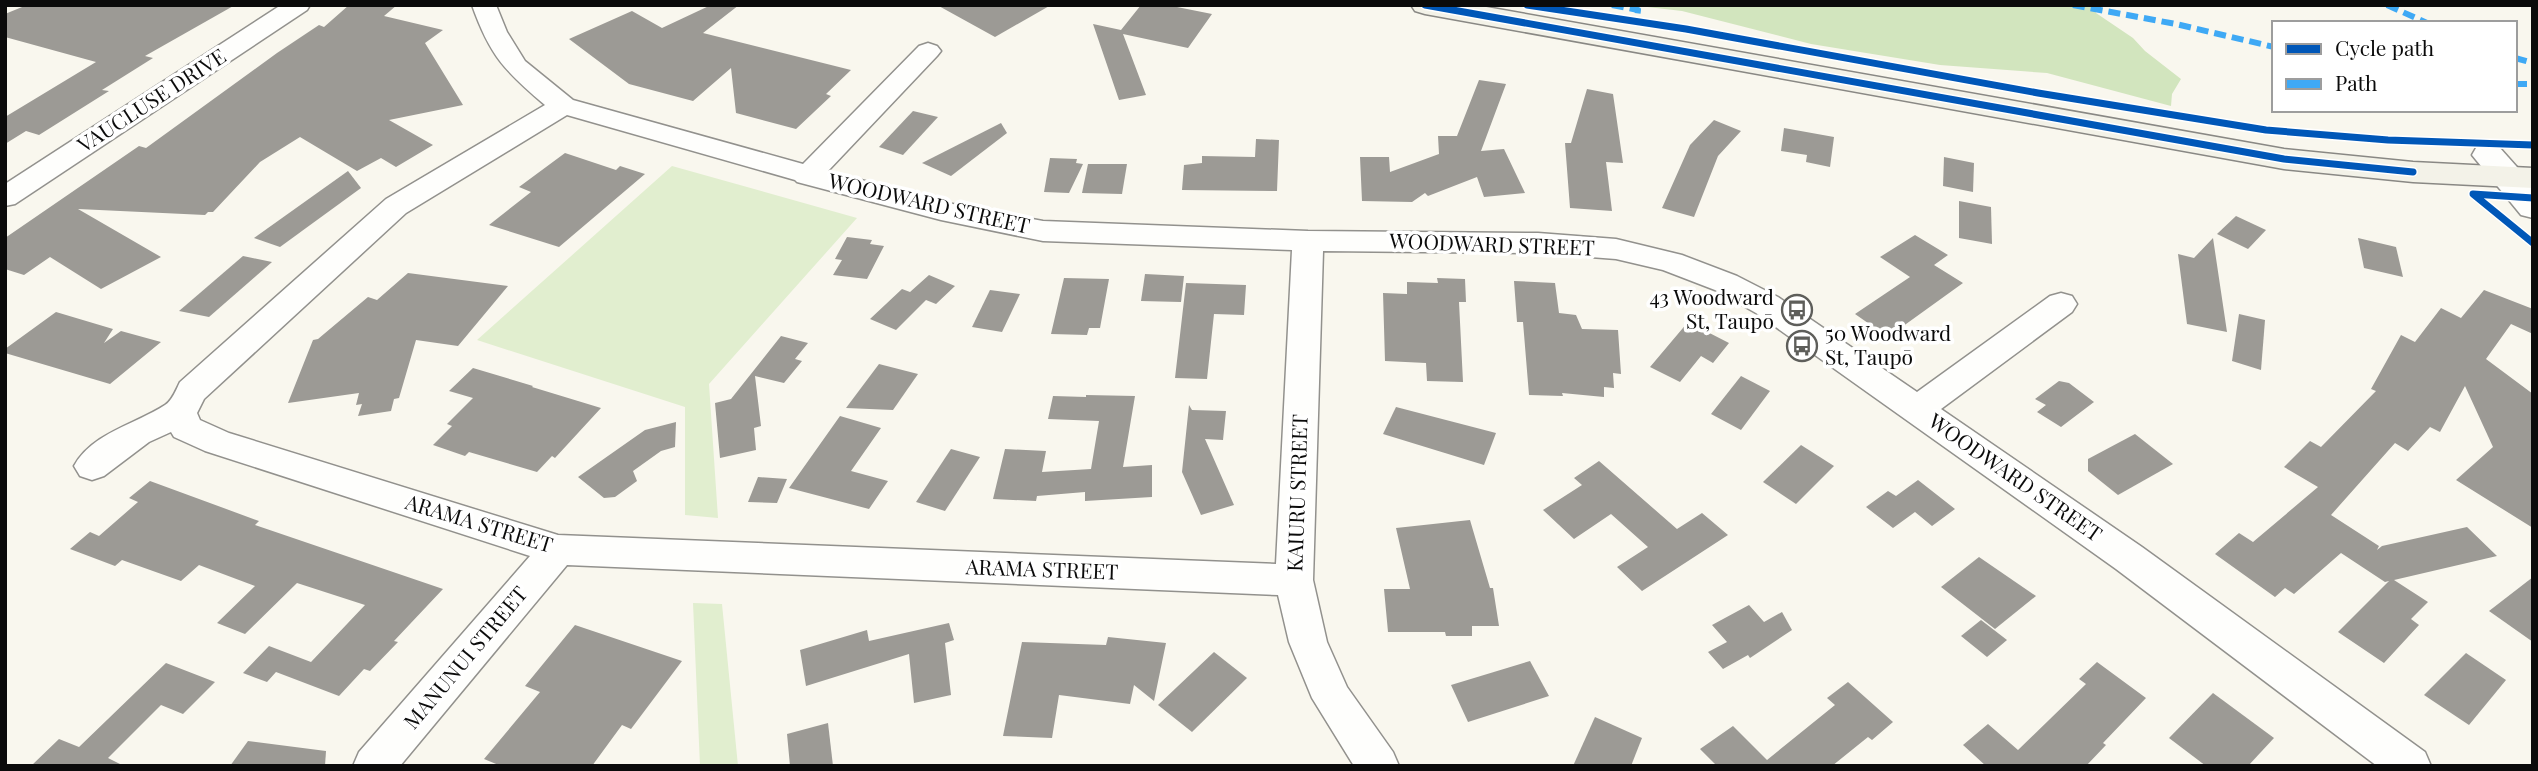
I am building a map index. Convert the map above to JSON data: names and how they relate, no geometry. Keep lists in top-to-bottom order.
{
  "streets": {
    "street": [
      "VAUCLUSE DRIVE",
      "WOODWARD STREET",
      "KAIURU STREET",
      "ARAMA STREET",
      "MANUNUI STREET"
    ]
  },
  "crossings": [
    ["WOODWARD STREET", "KAIURU STREET"],
    ["KAIURU STREET", "ARAMA STREET"],
    ["ARAMA STREET", "MANUNUI STREET"]
  ],
  "places": {
    "bus stop": ["43 Woodward St, Taupō", "50 Woodward St, Taupō"]
  },
  "legend": ["Cycle path", "Path"]
}
